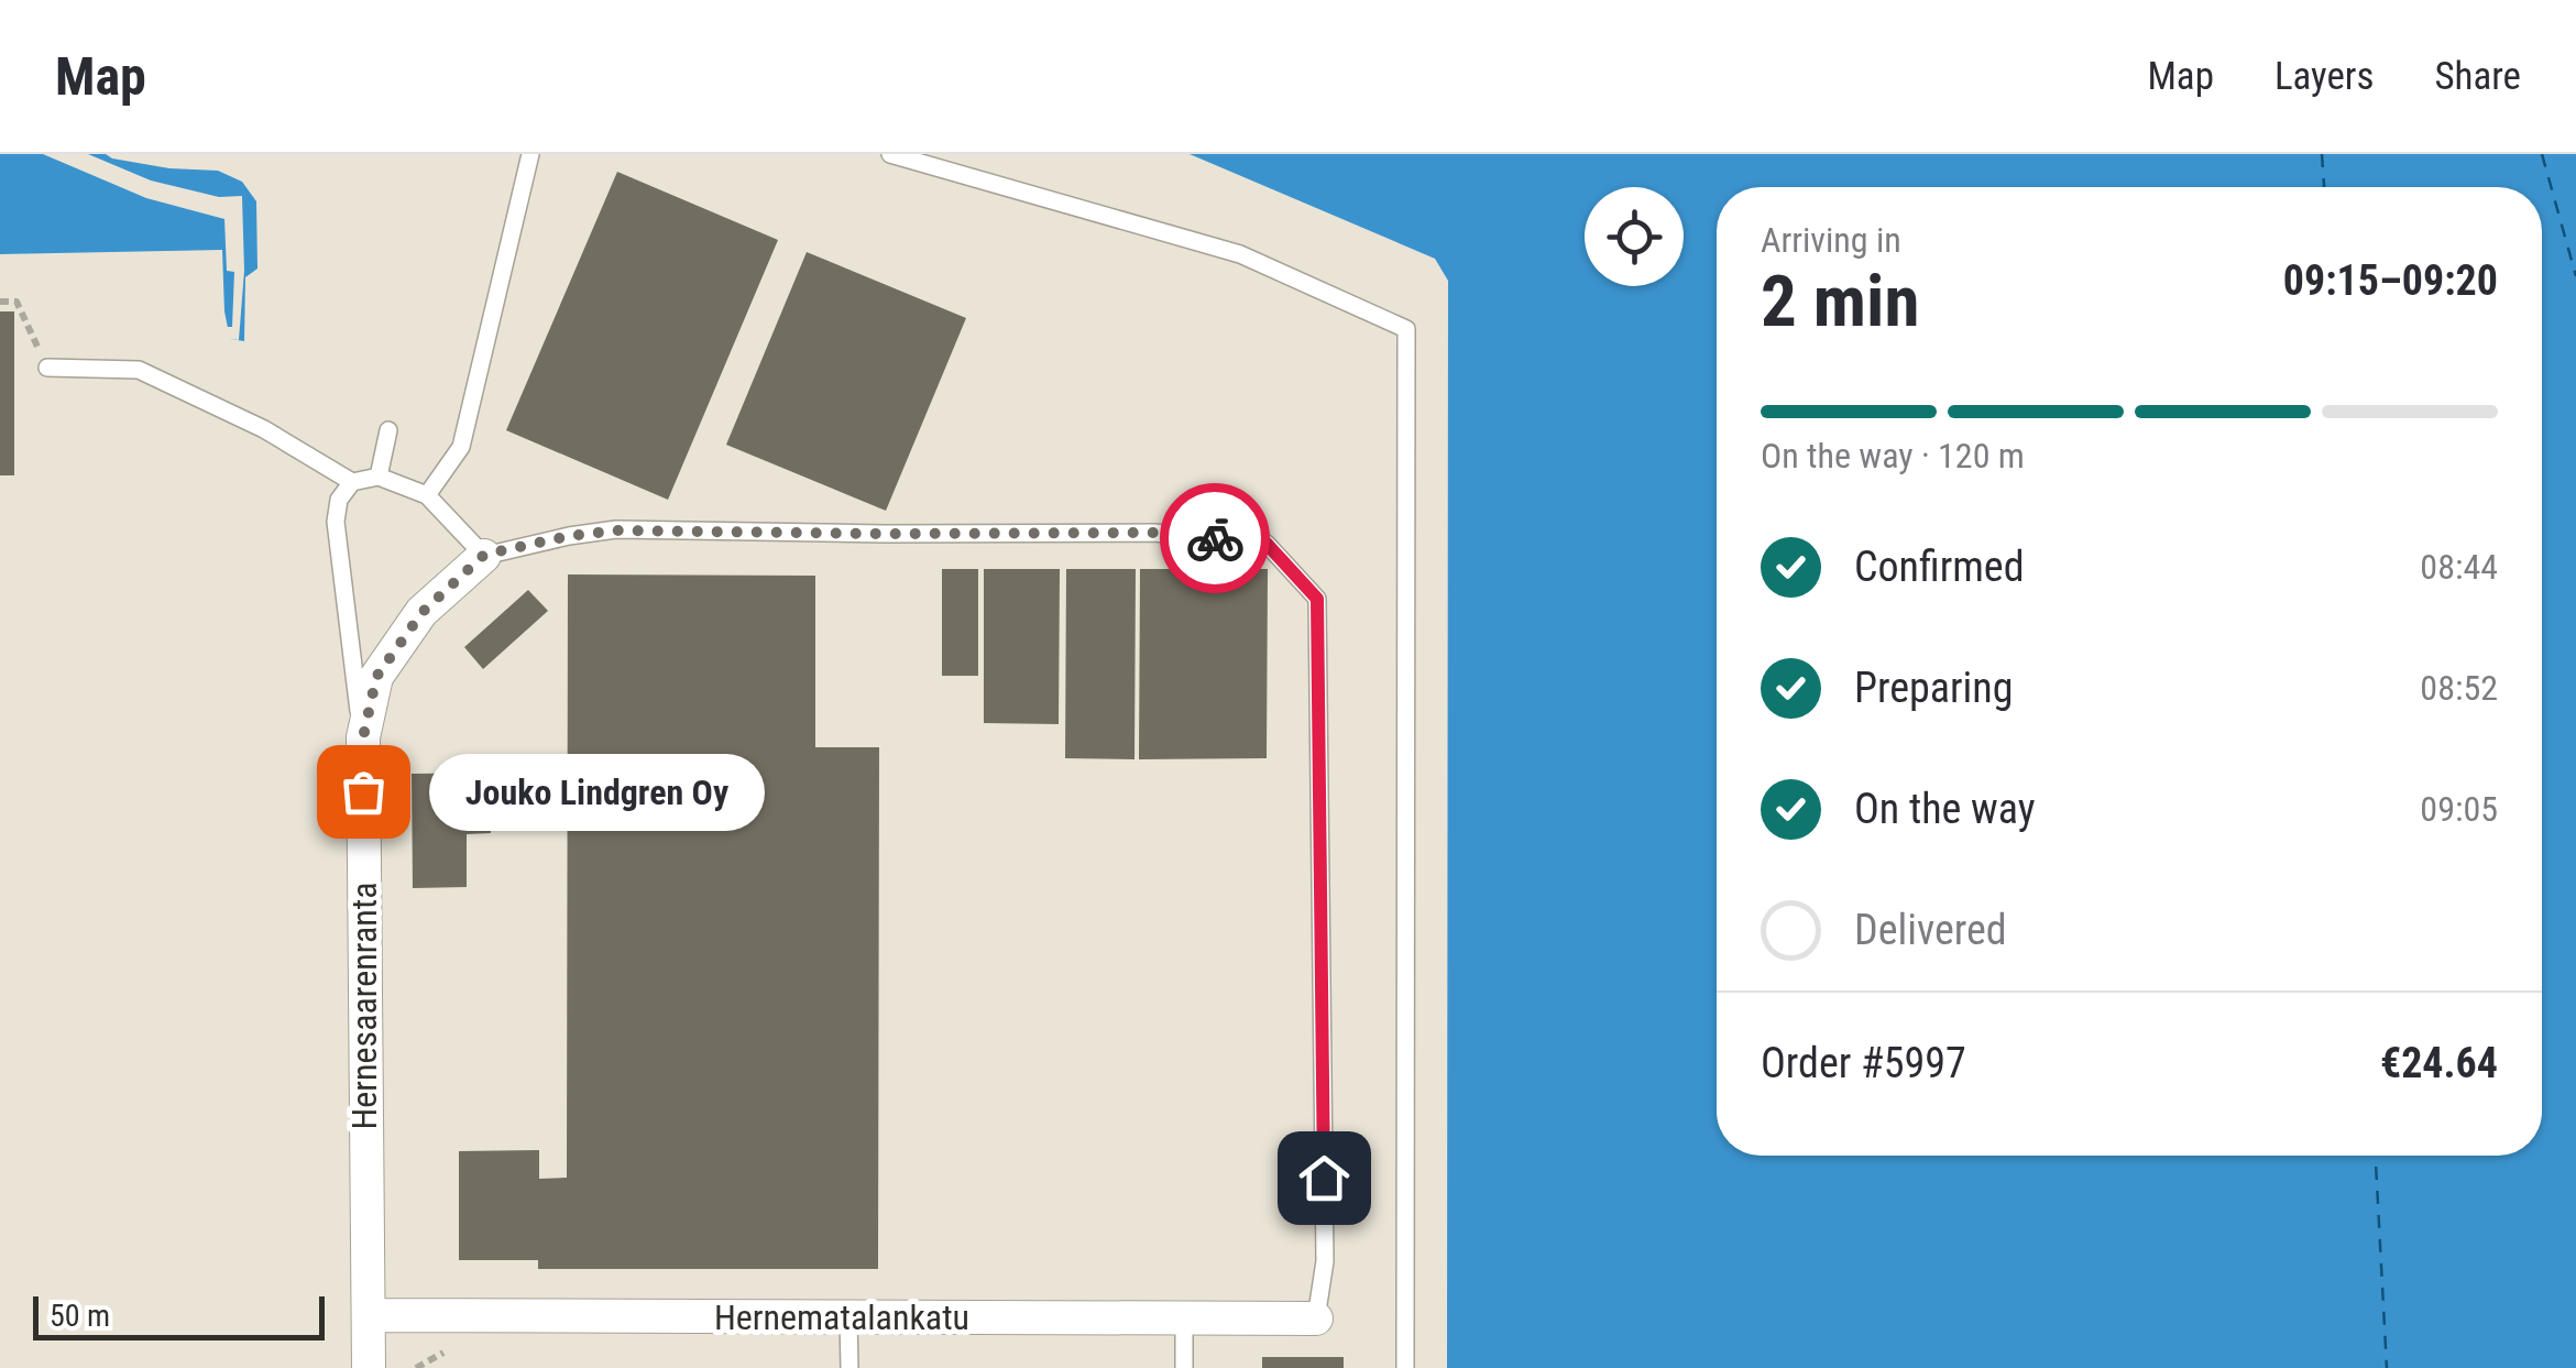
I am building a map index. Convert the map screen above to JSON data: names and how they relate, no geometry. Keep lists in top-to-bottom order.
{
  "streets": {
    "street": ["Hernesaarenranta", "Hernematalankatu"]
  },
  "crossings": [
    ["Hernesaarenranta", "Hernematalankatu"]
  ],
  "places": ["Jouko Lindgren Oy"],
  "scale_bar": "50 m",
  "page": {
    "header": "Map",
    "nav": ["Map", "Layers", "Share"],
    "heading": ["2 min", "Arriving in", "09:15–09:20"],
    "panel": ["Order #5997", "€24.64"],
    "bar": "On the way · 120 m",
    "list": [
      ["Confirmed", "08:44"],
      ["Preparing", "08:52"],
      ["On the way", "09:05"],
      "Delivered"
    ],
    "bubble": "Jouko Lindgren Oy",
    "scale": "50 m"
  }
}
